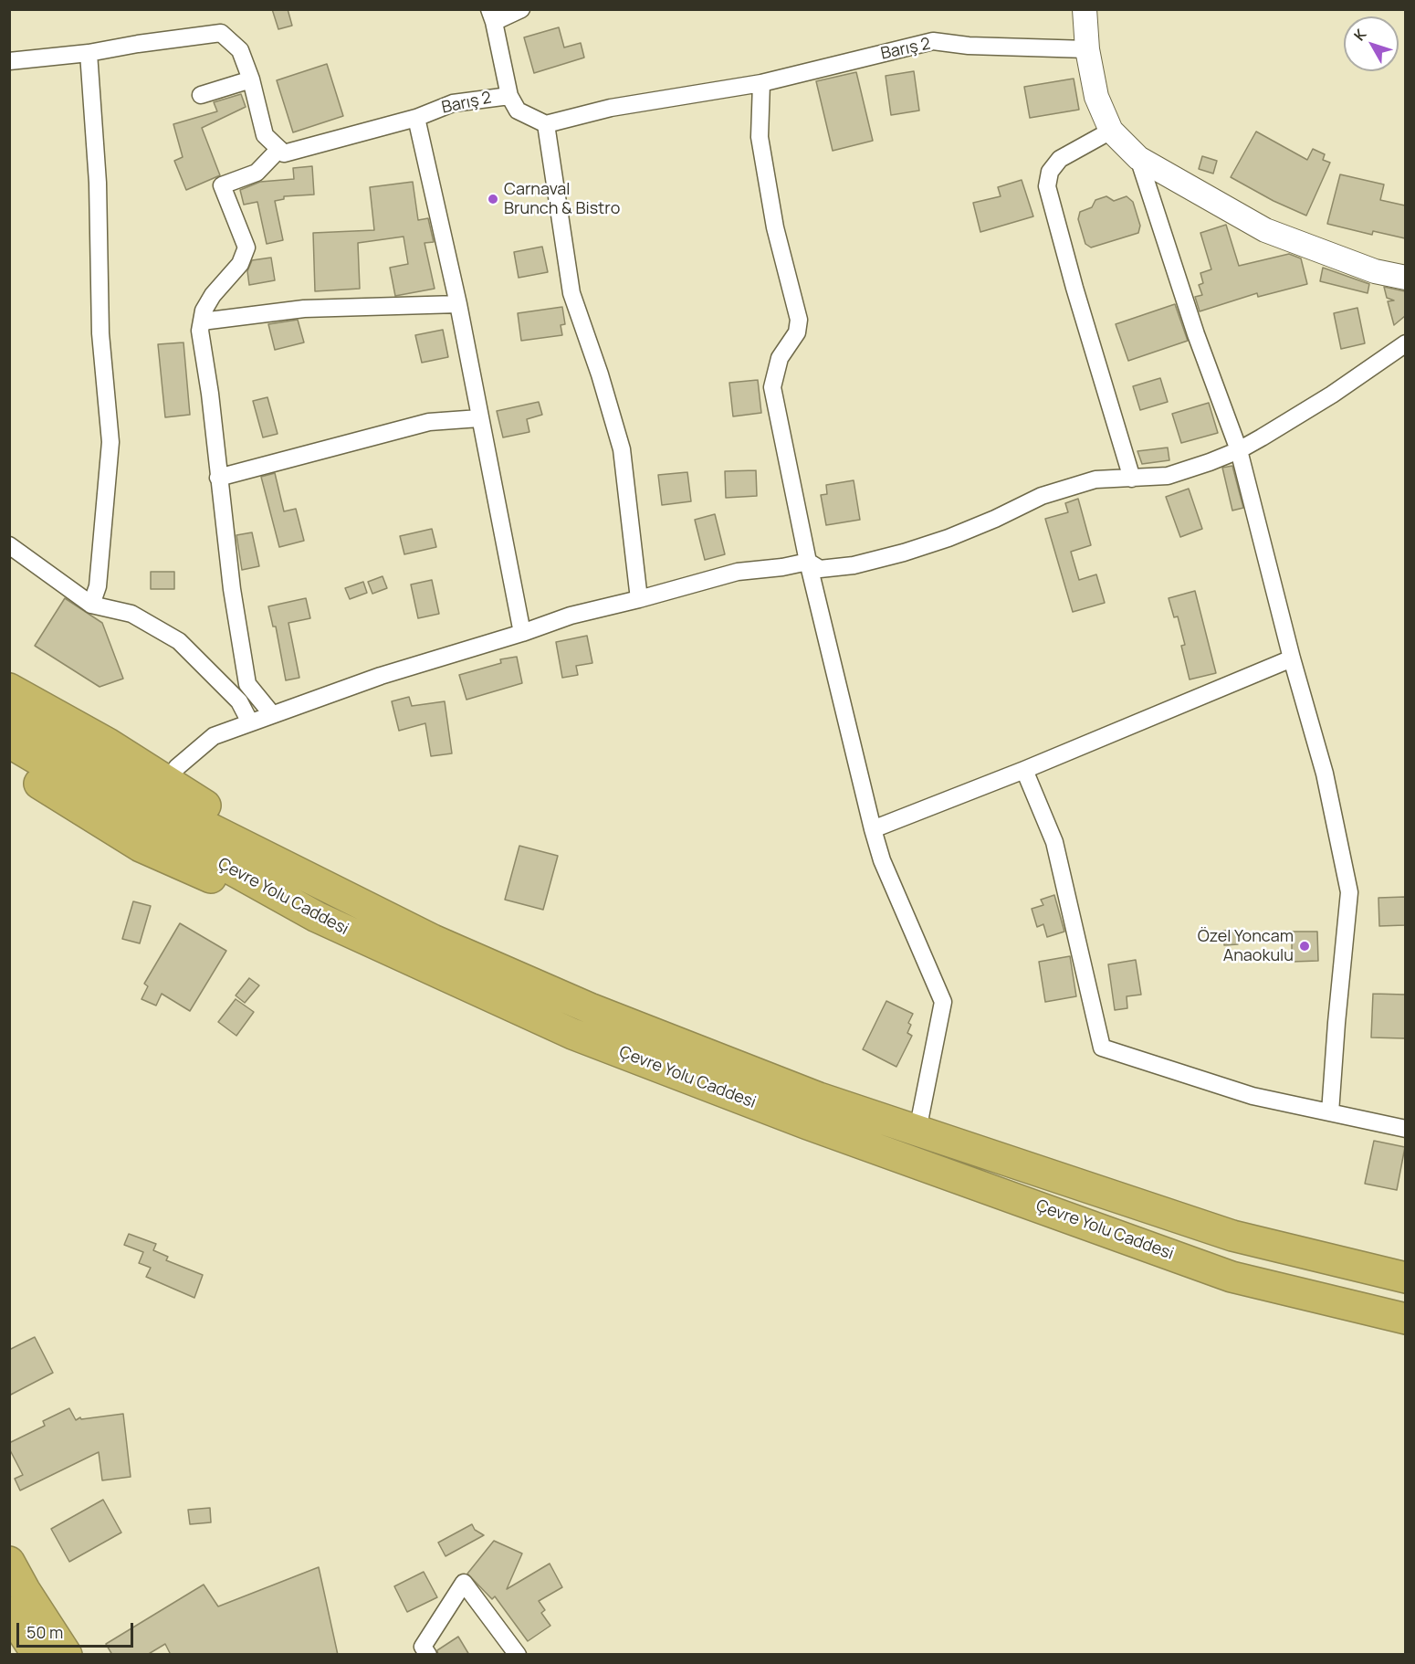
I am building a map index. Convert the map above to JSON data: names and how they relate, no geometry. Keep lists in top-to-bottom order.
{
  "streets": {
    "highway": ["Çevre Yolu Caddesi"],
    "street": ["Barış 2"]
  },
  "places": ["Carnaval Brunch & Bistro", "Özel Yoncam Anaokulu"],
  "scale_bar": "50 m",
  "north": "top left"
}
